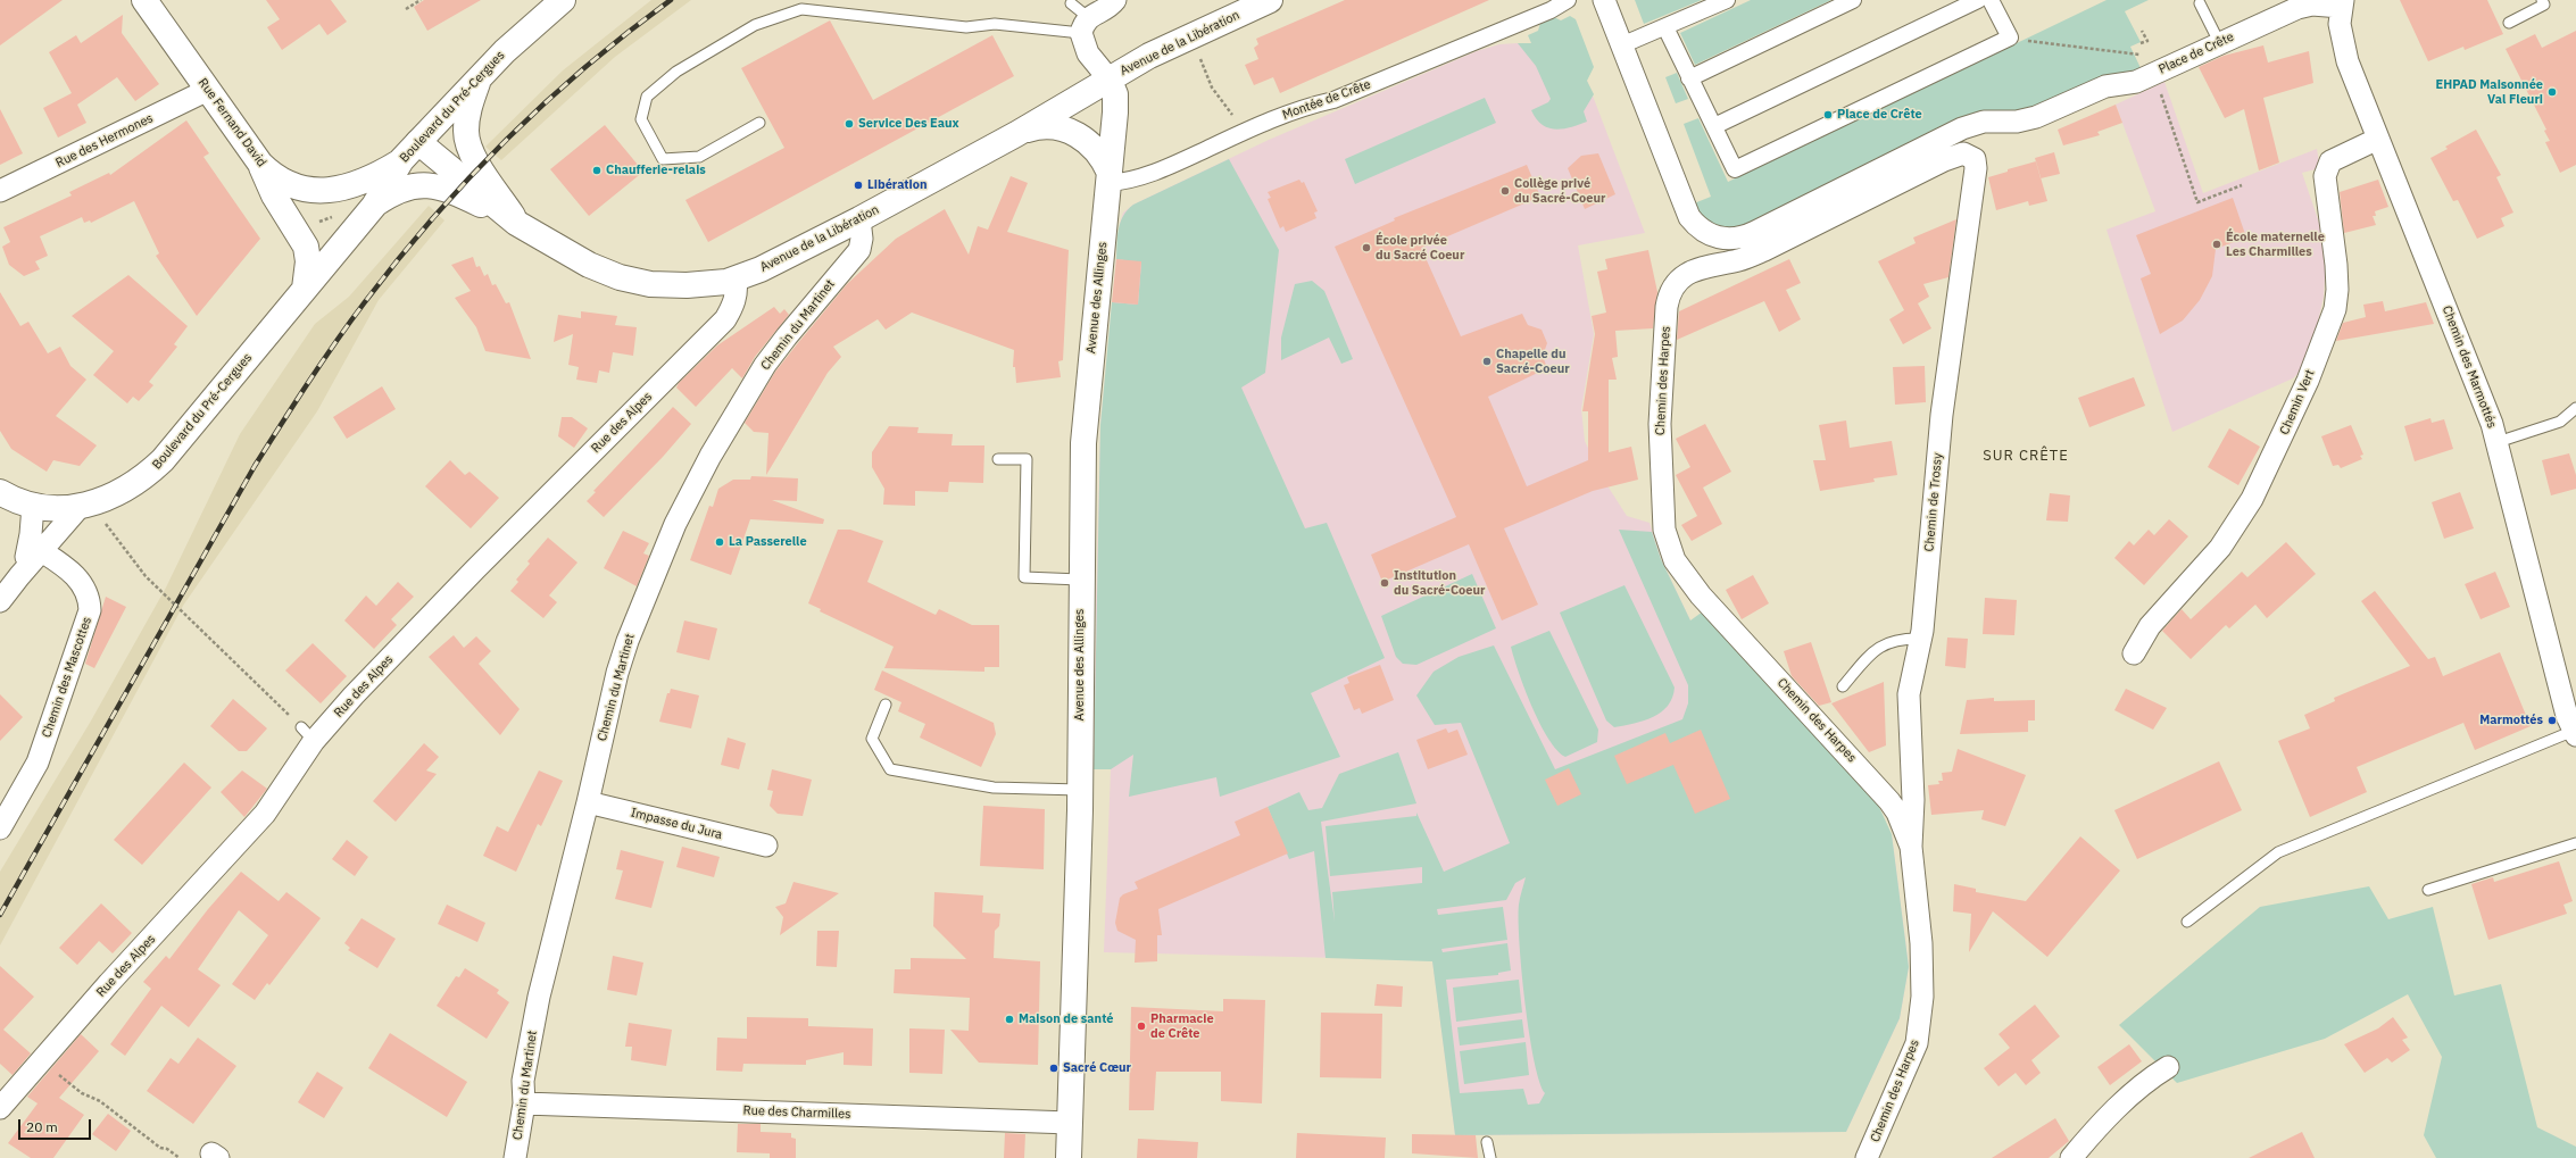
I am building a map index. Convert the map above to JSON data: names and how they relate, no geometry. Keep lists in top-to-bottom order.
{
  "streets": {
    "main road": [
      "Avenue de la Libération",
      "Boulevard du Pré-Cergues",
      "Rue Fernand David",
      "Avenue des Allinges"
    ],
    "street": [
      "Place de Crête",
      "Montée de Crête",
      "Rue des Hermones",
      "Chemin du Martinet",
      "Chemin des Marmottés",
      "Chemin des Harpes",
      "Chemin Vert",
      "Rue des Alpes",
      "Chemin de Trossy",
      "Chemin des Mascottes",
      "Impasse du Jura",
      "Rue des Charmilles"
    ]
  },
  "crossings": [
    ["Avenue de la Libération", "Boulevard du Pré-Cergues"],
    ["Avenue de la Libération", "Avenue des Allinges"],
    ["Avenue de la Libération", "Chemin du Martinet"],
    ["Avenue de la Libération", "Rue des Alpes"],
    ["Place de Crête", "Chemin des Marmottés"],
    ["Montée de Crête", "Avenue des Allinges"],
    ["Boulevard du Pré-Cergues", "Rue Fernand David"],
    ["Boulevard du Pré-Cergues", "Chemin des Mascottes"],
    ["Rue Fernand David", "Rue des Hermones"],
    ["Avenue des Allinges", "Rue des Charmilles"],
    ["Chemin du Martinet", "Impasse du Jura"],
    ["Chemin du Martinet", "Rue des Charmilles"],
    ["Chemin des Marmottés", "Chemin Vert"],
    ["Chemin des Harpes", "Chemin de Trossy"]
  ],
  "districts": ["SUR CRÊTE"],
  "places": [
    "EHPAD Maisonnée Val Fleuri",
    "Place de Crête",
    "Service Des Eaux",
    "Chaufferie-relais",
    "Libération",
    "Collège privé du Sacré-Coeur",
    "École maternelle Les Charmilles",
    "École privée du Sacré Coeur",
    "Chapelle du Sacré-Coeur",
    "La Passerelle",
    "Institution du Sacré-Coeur",
    "Marmottés",
    "Maison de santé",
    "Pharmacie de Crête",
    "Sacré Cœur"
  ],
  "scale_bar": "20 m"
}
